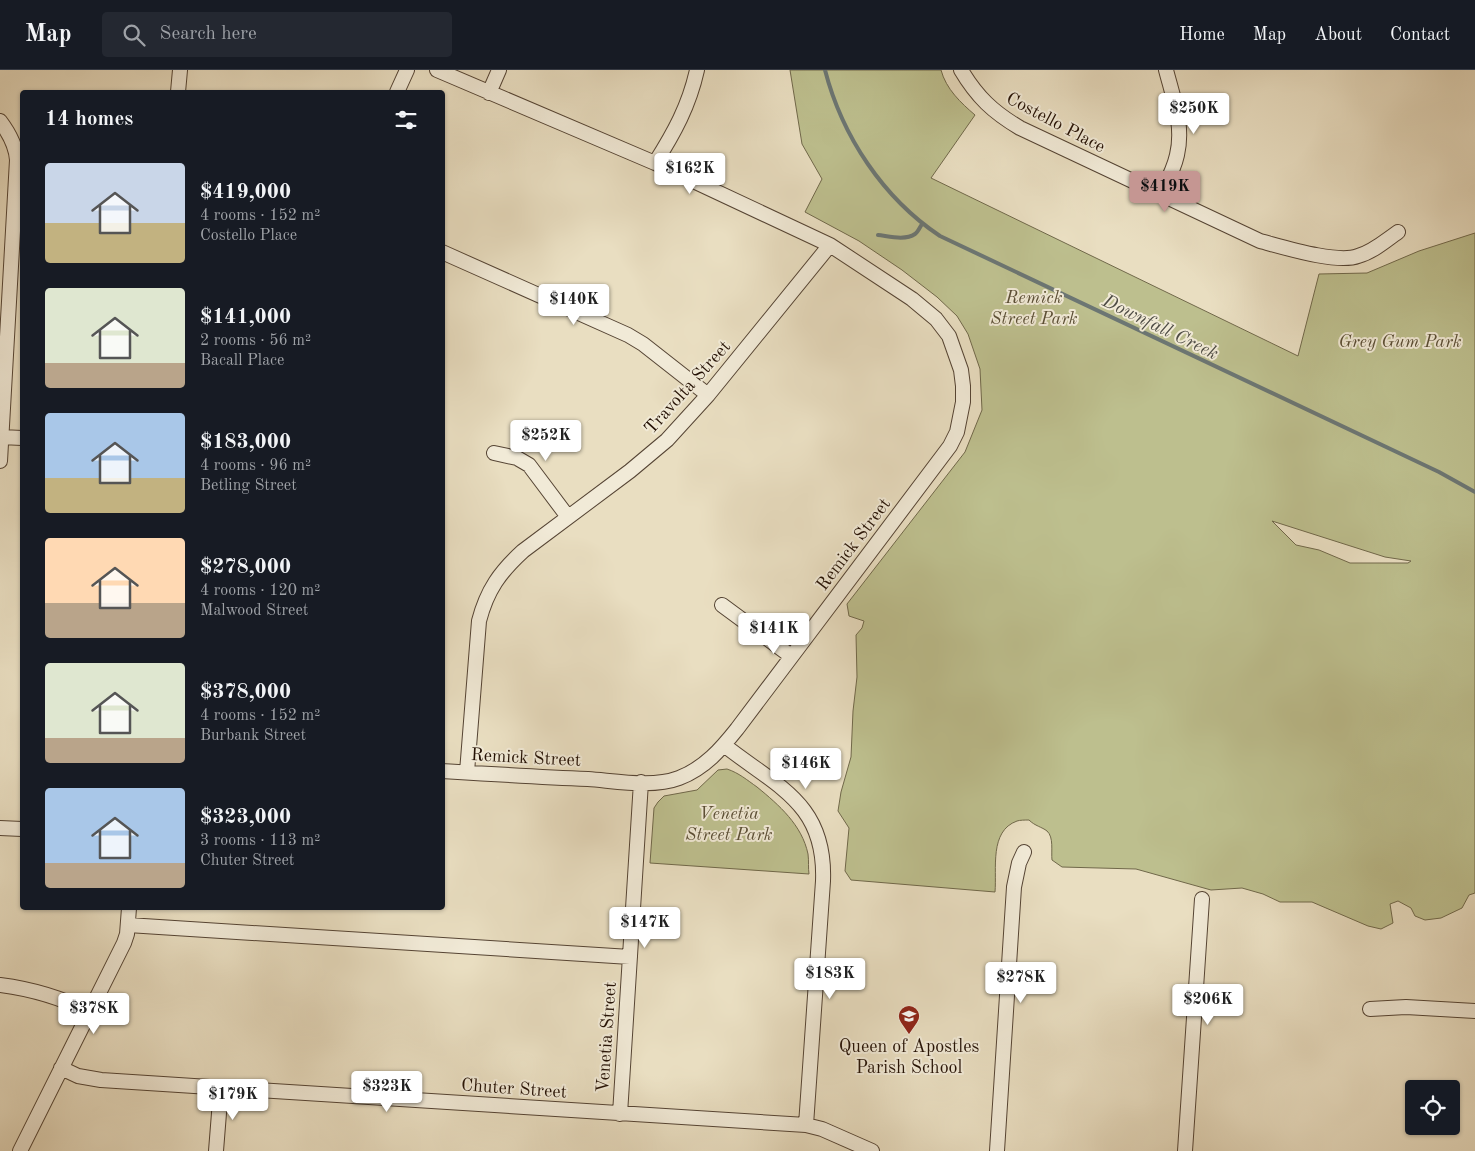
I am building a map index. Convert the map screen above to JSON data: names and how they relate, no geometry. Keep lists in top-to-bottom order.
{
  "streets": {
    "street": [
      "Costello Place",
      "Travolta Street",
      "Remick Street",
      "Venetia Street",
      "Chuter Street"
    ]
  },
  "crossings": [
    ["Travolta Street", "Remick Street"],
    ["Remick Street", "Venetia Street"],
    ["Venetia Street", "Chuter Street"]
  ],
  "water": ["Downfall Creek"],
  "parks": ["Remick Street Park", "Grey Gum Park", "Venetia Street Park"],
  "places": {
    "school or university": ["Queen of Apostles Parish School"]
  },
  "page": {
    "header": "Map",
    "search": "Search here",
    "nav": [
      "Home",
      "Map",
      "About",
      "Contact"
    ],
    "heading": "14 homes",
    "price": [
      "$250K",
      "$162K",
      "$419K",
      "$140K",
      "$252K",
      "$141K",
      "$146K",
      "$147K",
      "$183K",
      "$278K",
      "$206K",
      "$378K",
      "$323K",
      "$179K"
    ],
    "list": [
      {
        "name": "$419,000",
        "note": "4 rooms · 152 m² · Costello Place"
      },
      {
        "name": "$141,000",
        "note": "2 rooms · 56 m² · Bacall Place"
      },
      {
        "name": "$183,000",
        "note": "4 rooms · 96 m² · Betling Street"
      },
      {
        "name": "$278,000",
        "note": "4 rooms · 120 m² · Malwood Street"
      },
      {
        "name": "$378,000",
        "note": "4 rooms · 152 m² · Burbank Street"
      },
      {
        "name": "$323,000",
        "note": "3 rooms · 113 m² · Chuter Street"
      }
    ]
  }
}
